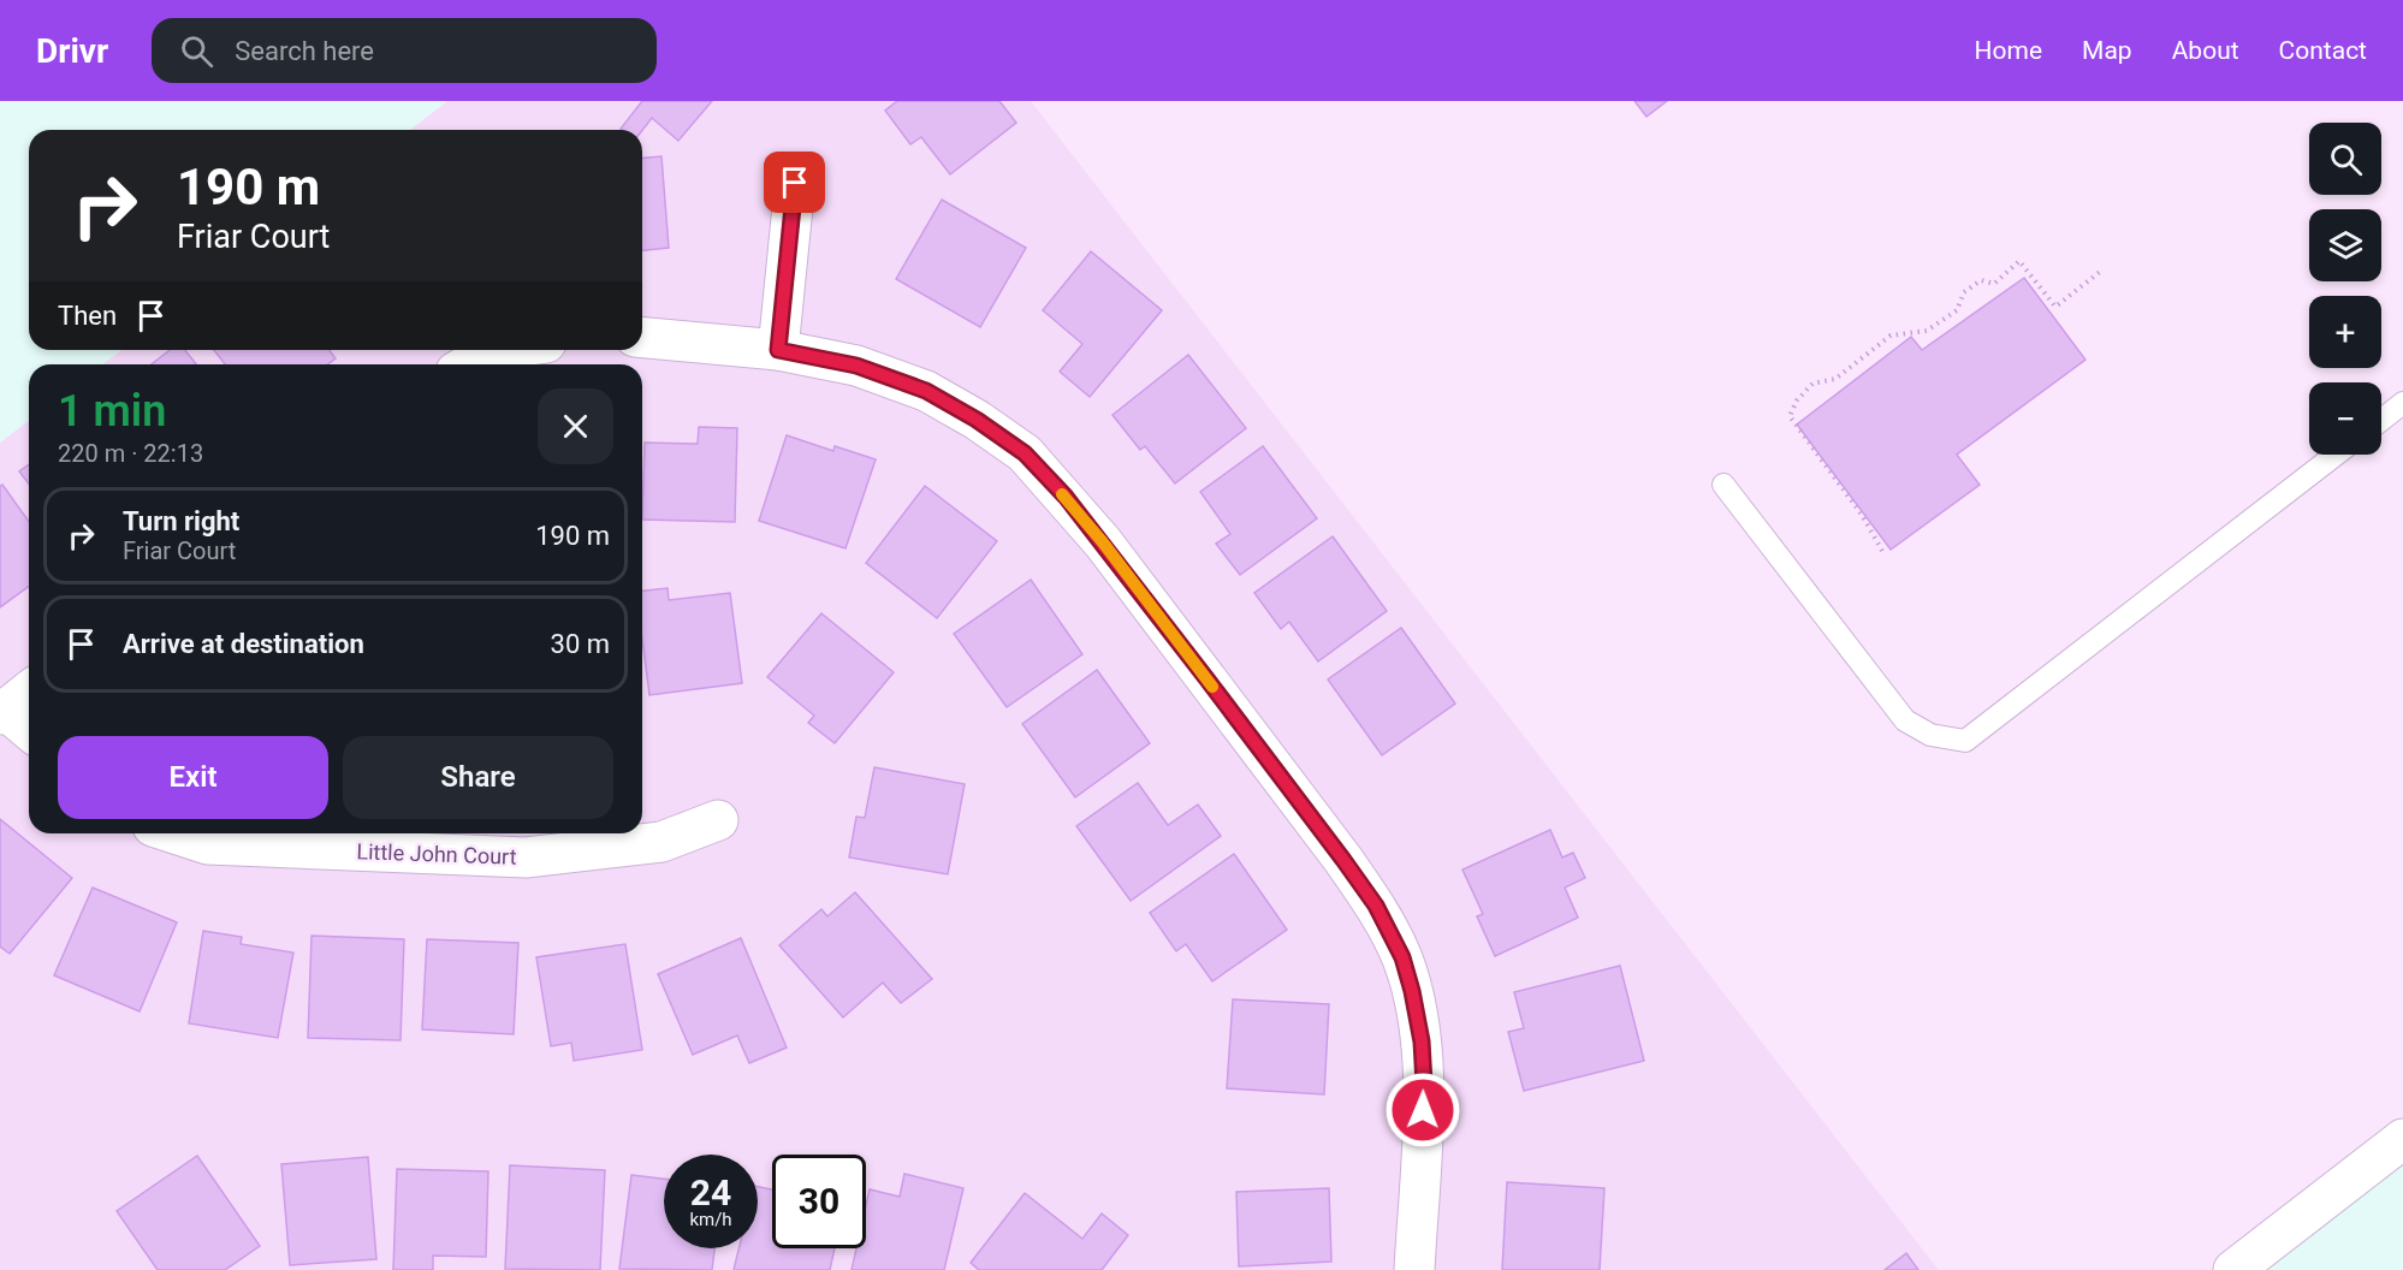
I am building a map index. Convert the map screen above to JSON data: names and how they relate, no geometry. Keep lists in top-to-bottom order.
{
  "streets": {
    "street": ["Little John Court"]
  },
  "page": {
    "header": "Drivr",
    "search": "Search here",
    "nav": [
      "Home",
      "Map",
      "About",
      "Contact"
    ],
    "map_buttons": ["+", "−"],
    "turn": ["190 m", "Friar Court"],
    "then": "Then",
    "heading": ["1 min", "220 m · 22:13"],
    "list": [
      {
        "name": "Turn right",
        "note": "Friar Court",
        "value": "190 m"
      },
      {
        "name": "Arrive at destination",
        "value": "30 m"
      }
    ],
    "buttons": ["Exit", "Share"],
    "speed": "24 km/h",
    "limit": "30"
  }
}
